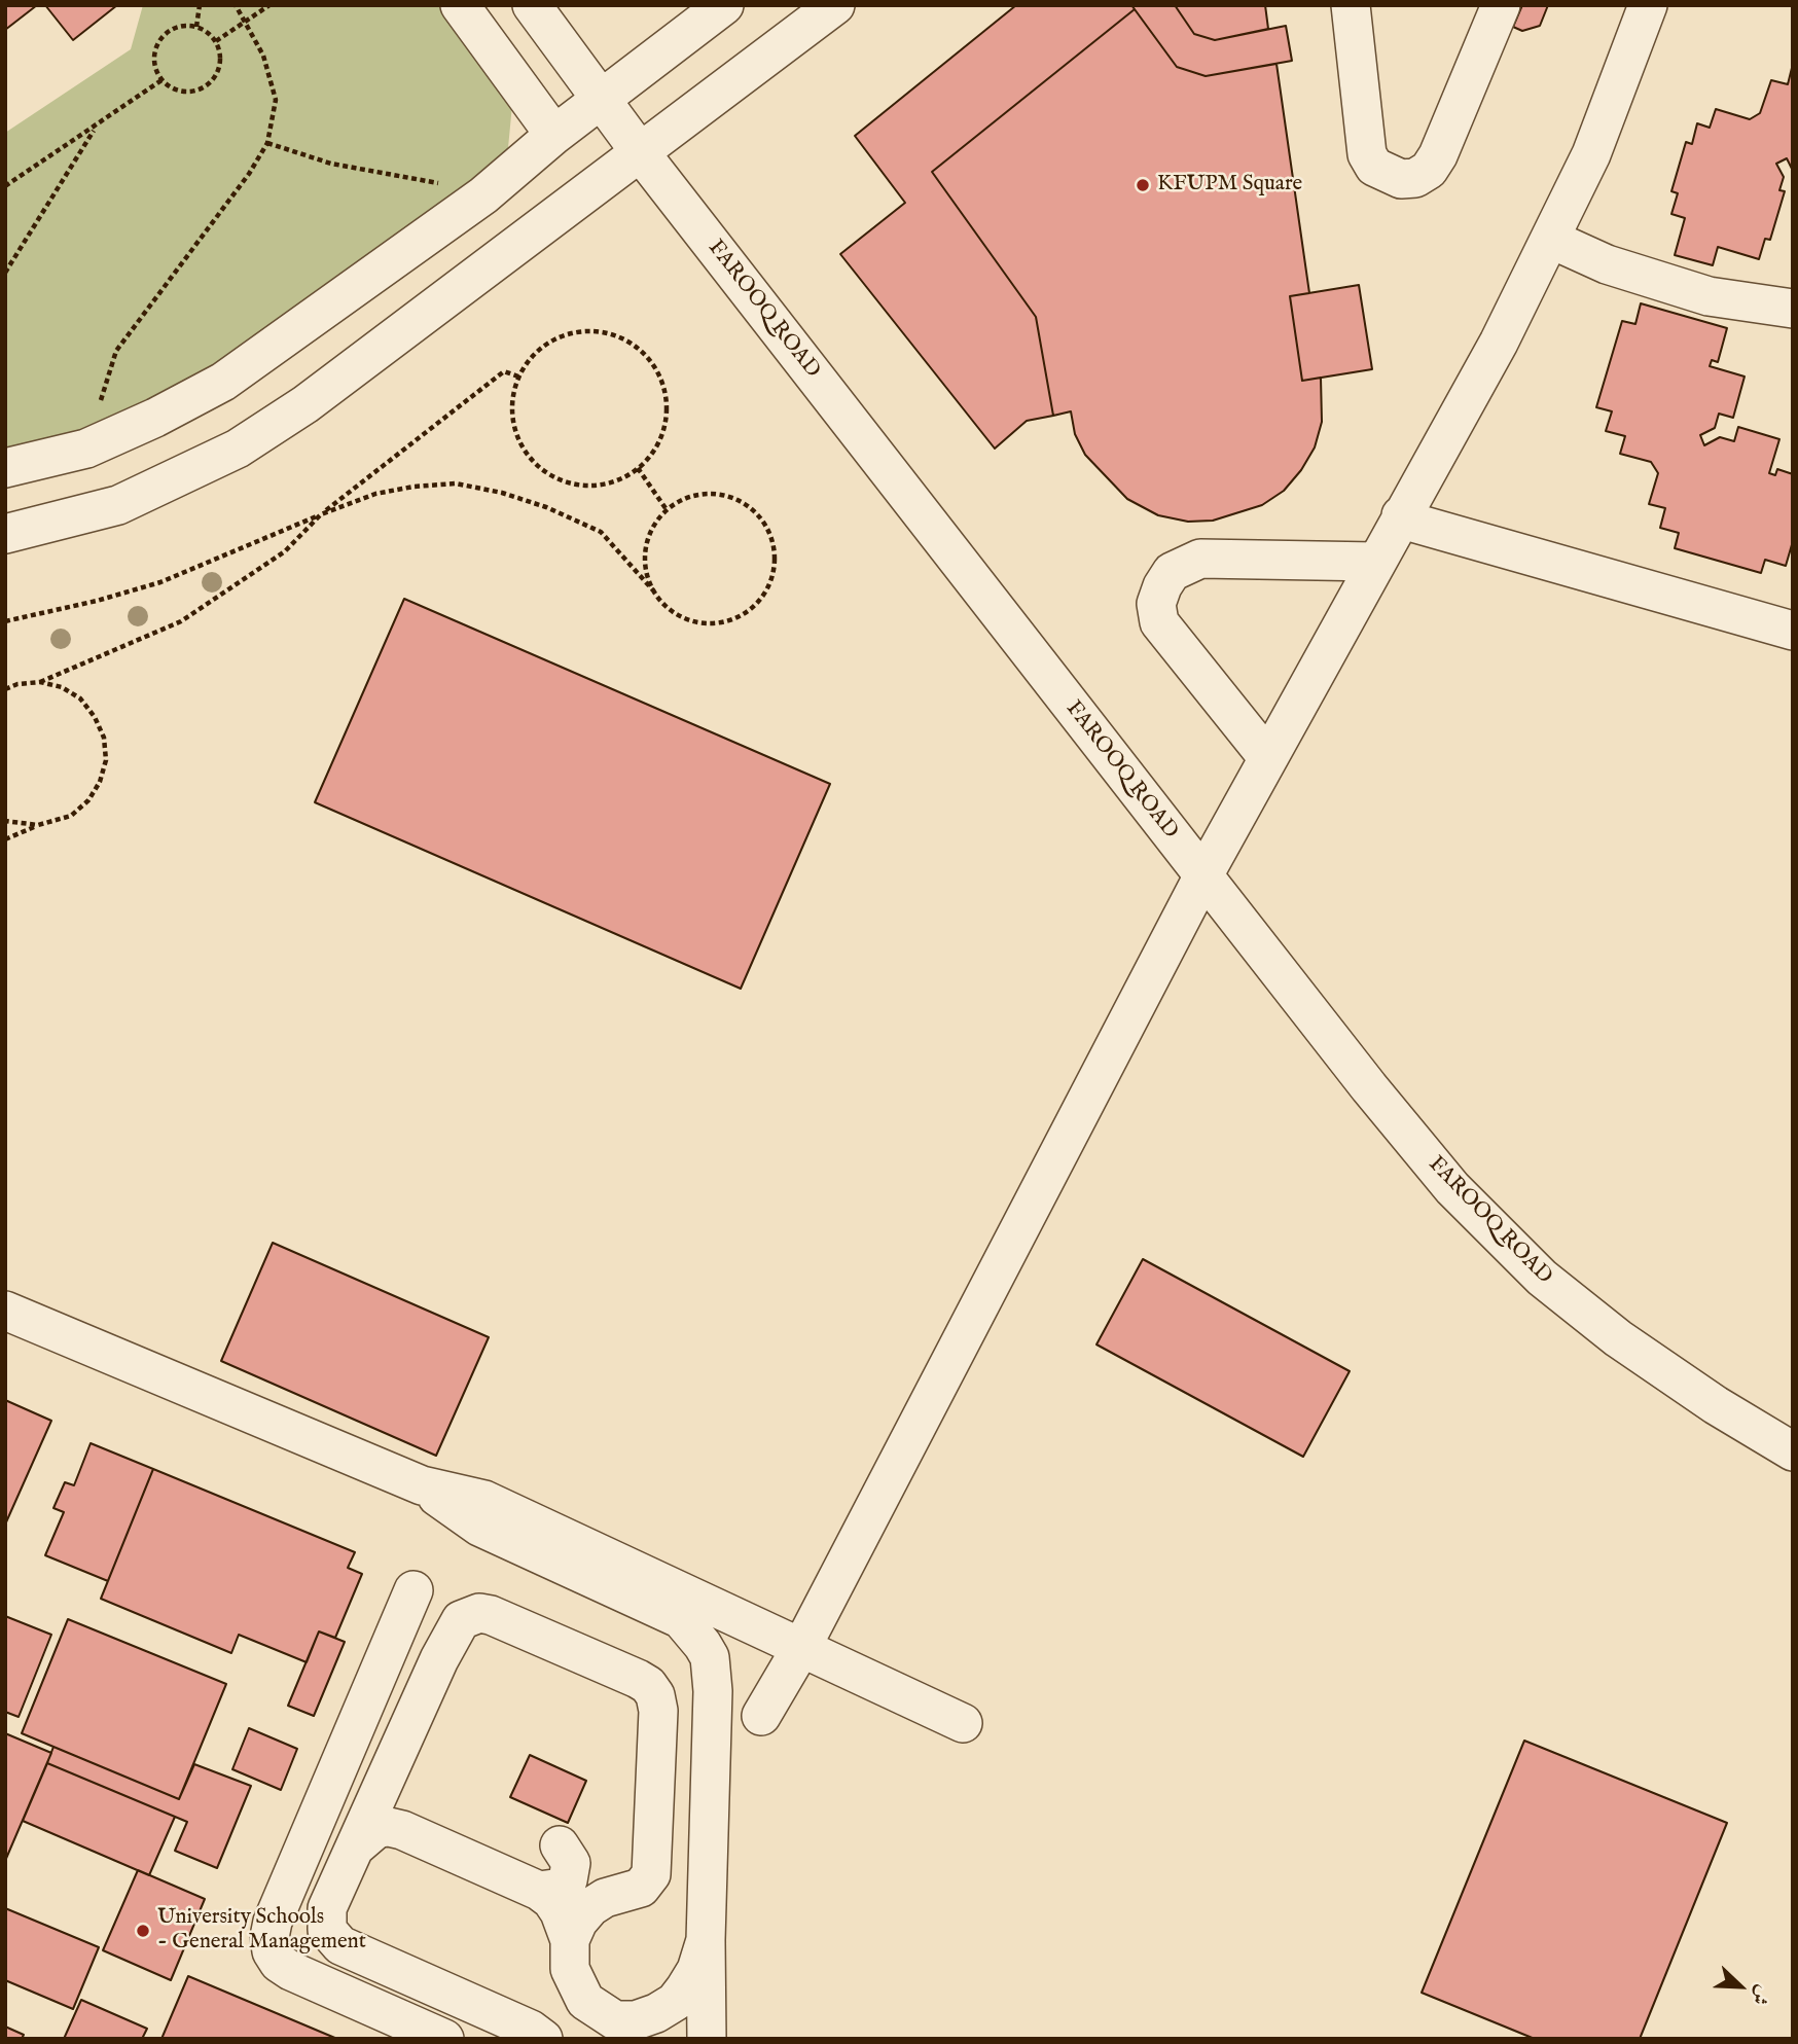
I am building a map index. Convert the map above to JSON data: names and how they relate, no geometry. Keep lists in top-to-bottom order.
{
  "streets": {
    "street": ["FAROOQ ROAD"]
  },
  "places": ["KFUPM Square", "University Schools - General Management"],
  "north": "bottom right"
}
